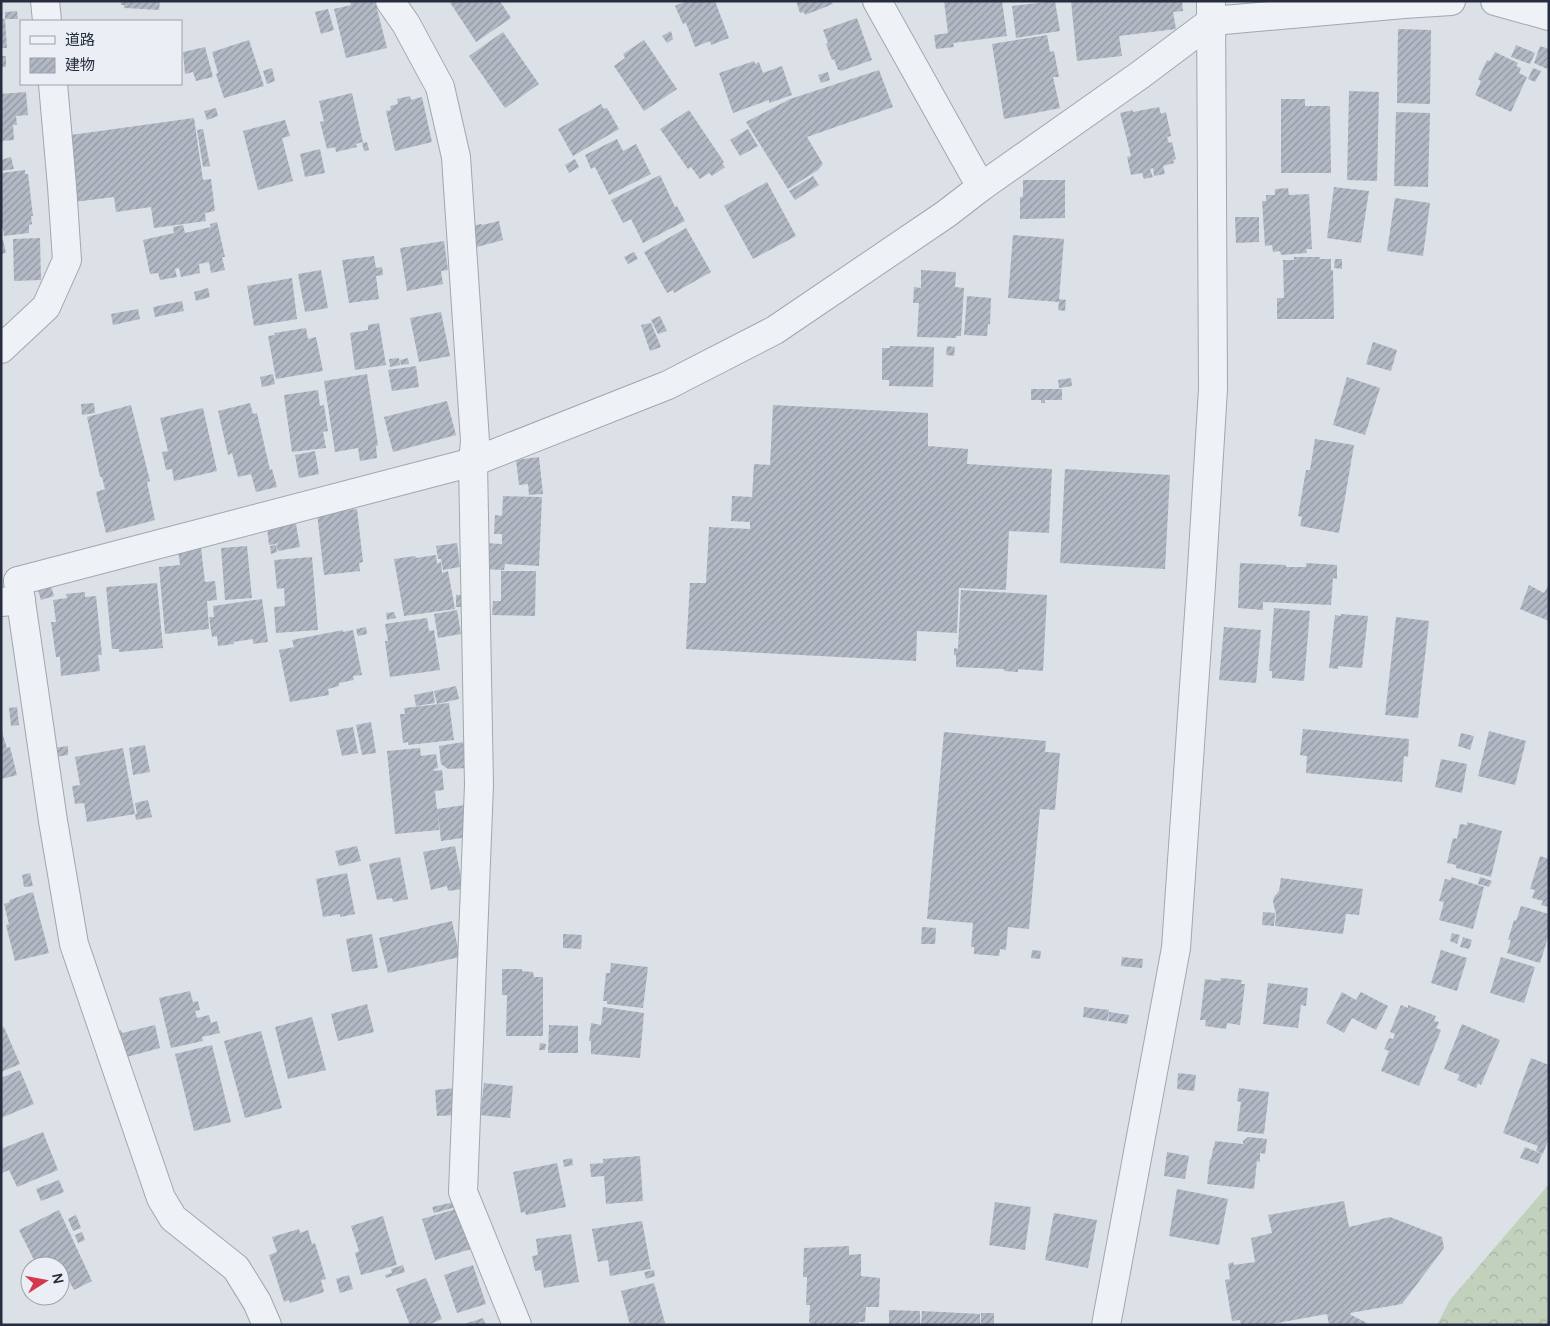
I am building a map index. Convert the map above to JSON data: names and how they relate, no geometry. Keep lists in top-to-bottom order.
{
  "legend": ["道路", "建物"],
  "north": "right"
}
